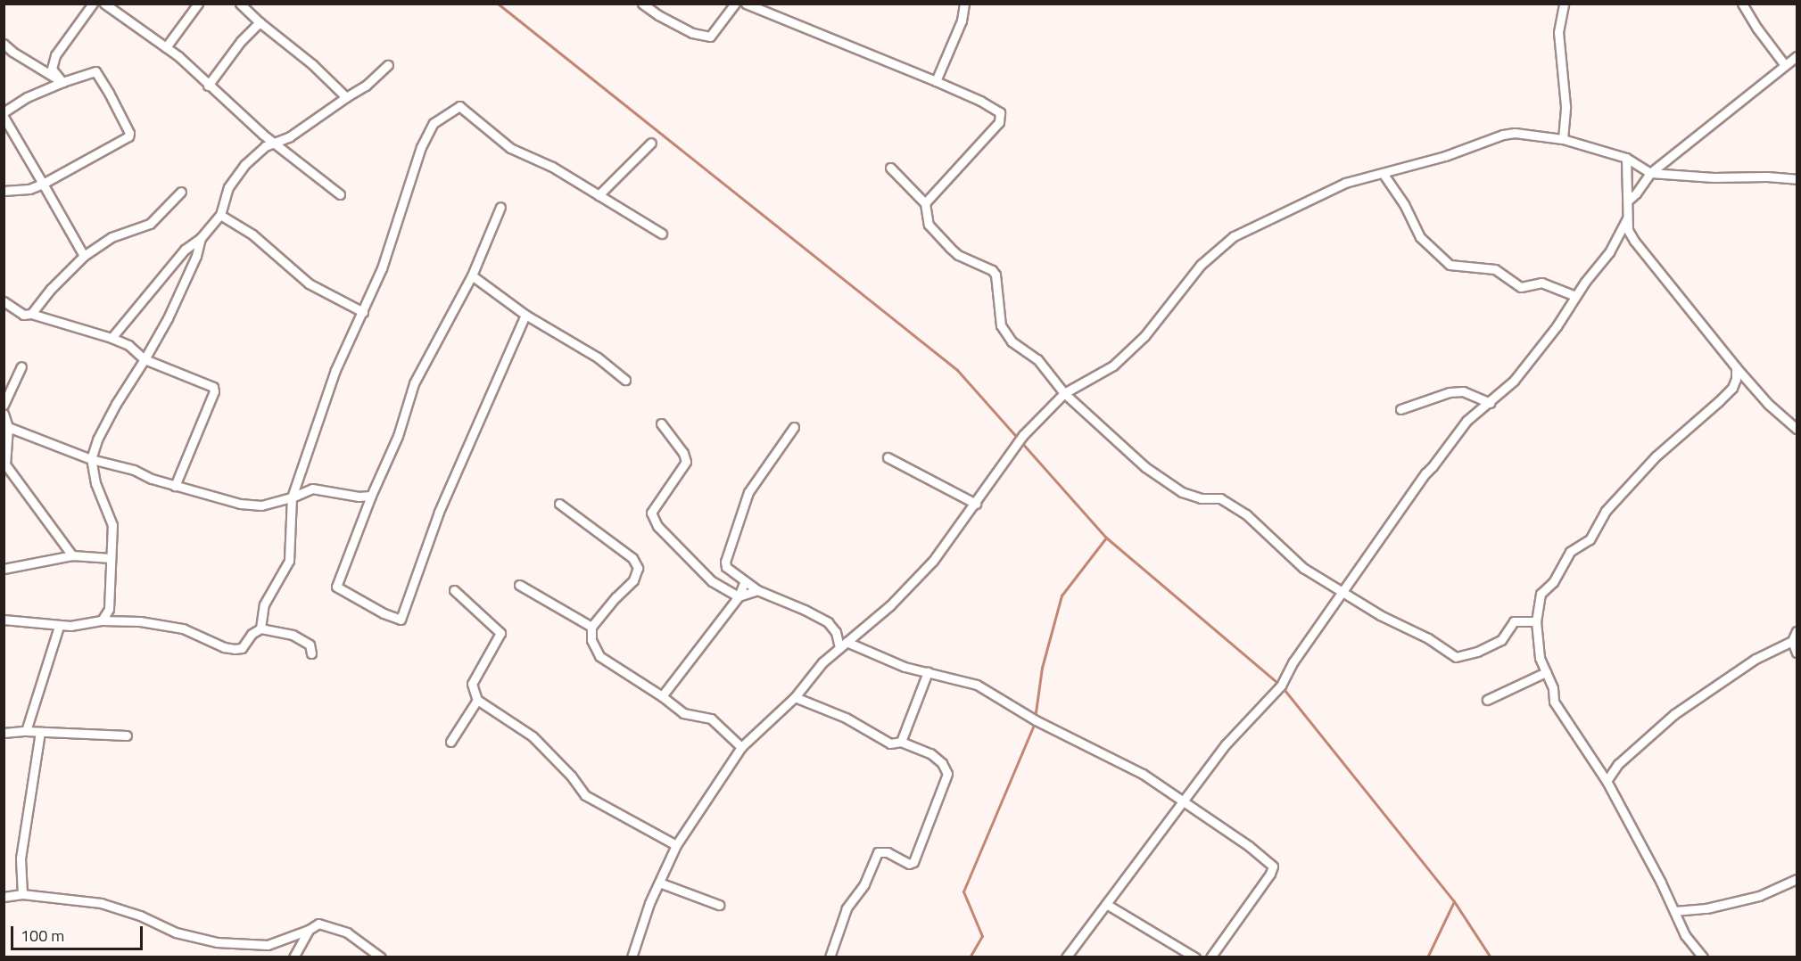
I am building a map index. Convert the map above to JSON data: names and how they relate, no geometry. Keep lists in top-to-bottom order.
{
  "scale_bar": "100 m"
}
